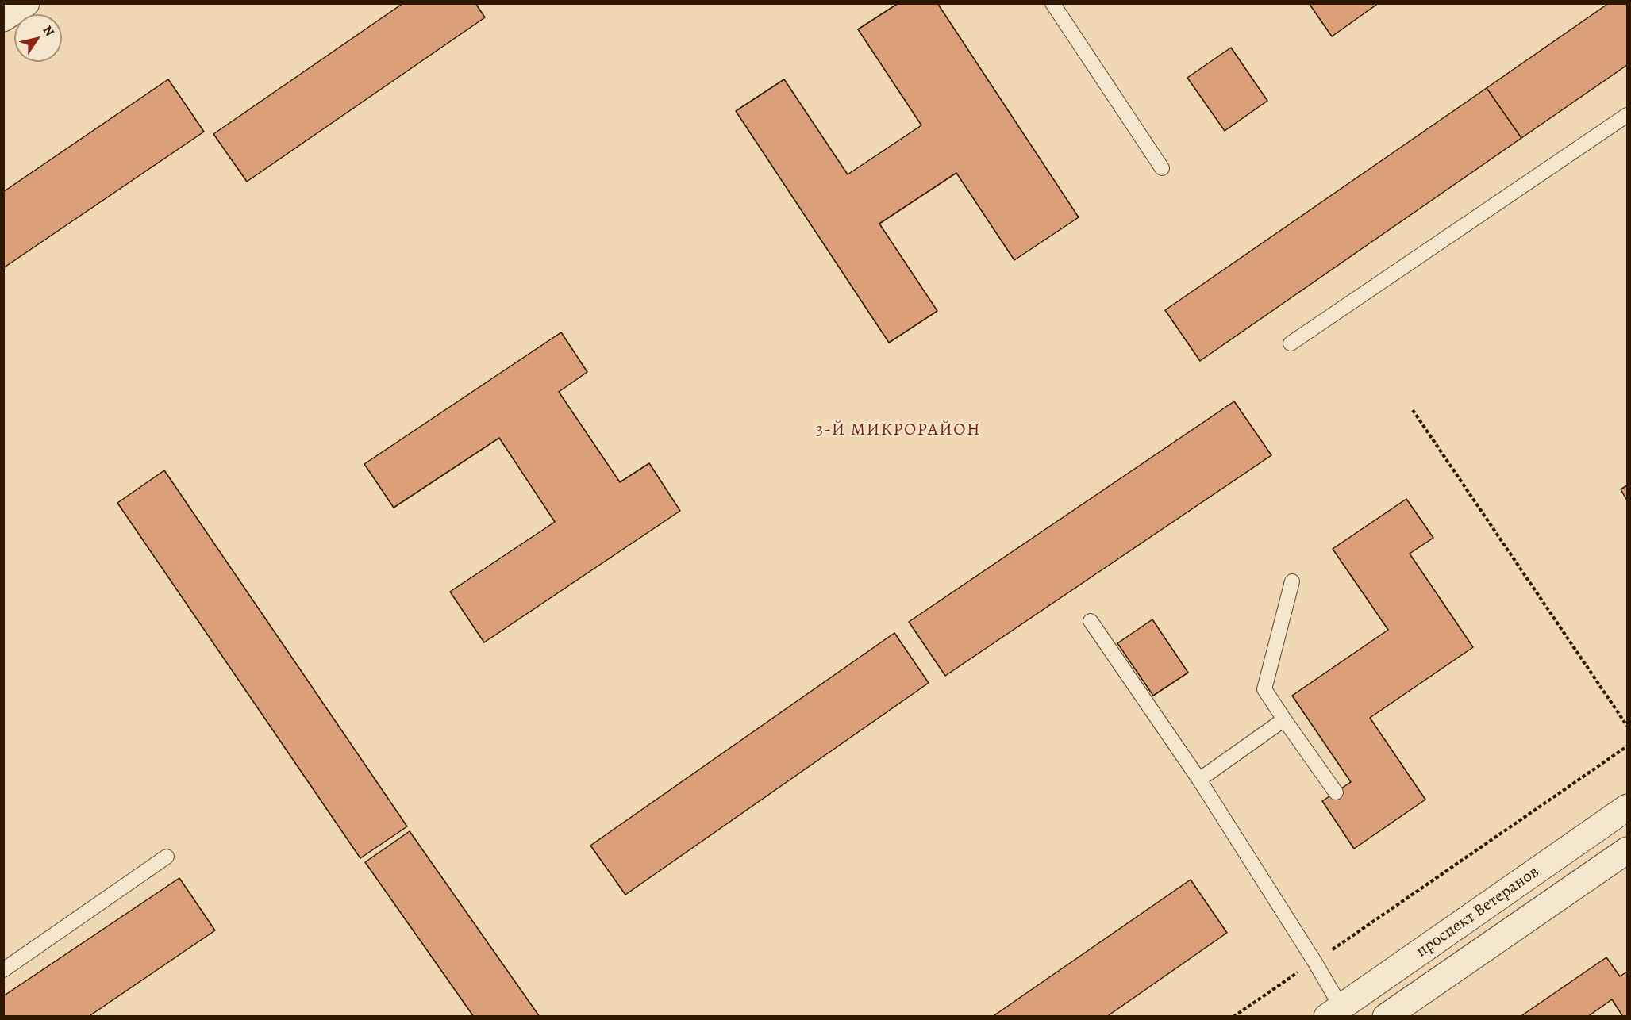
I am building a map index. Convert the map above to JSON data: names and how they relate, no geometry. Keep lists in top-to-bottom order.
{
  "streets": {
    "street": ["проспект Ветеранов"]
  },
  "districts": ["3-Й МИКРОРАЙОН"],
  "north": "top right"
}
